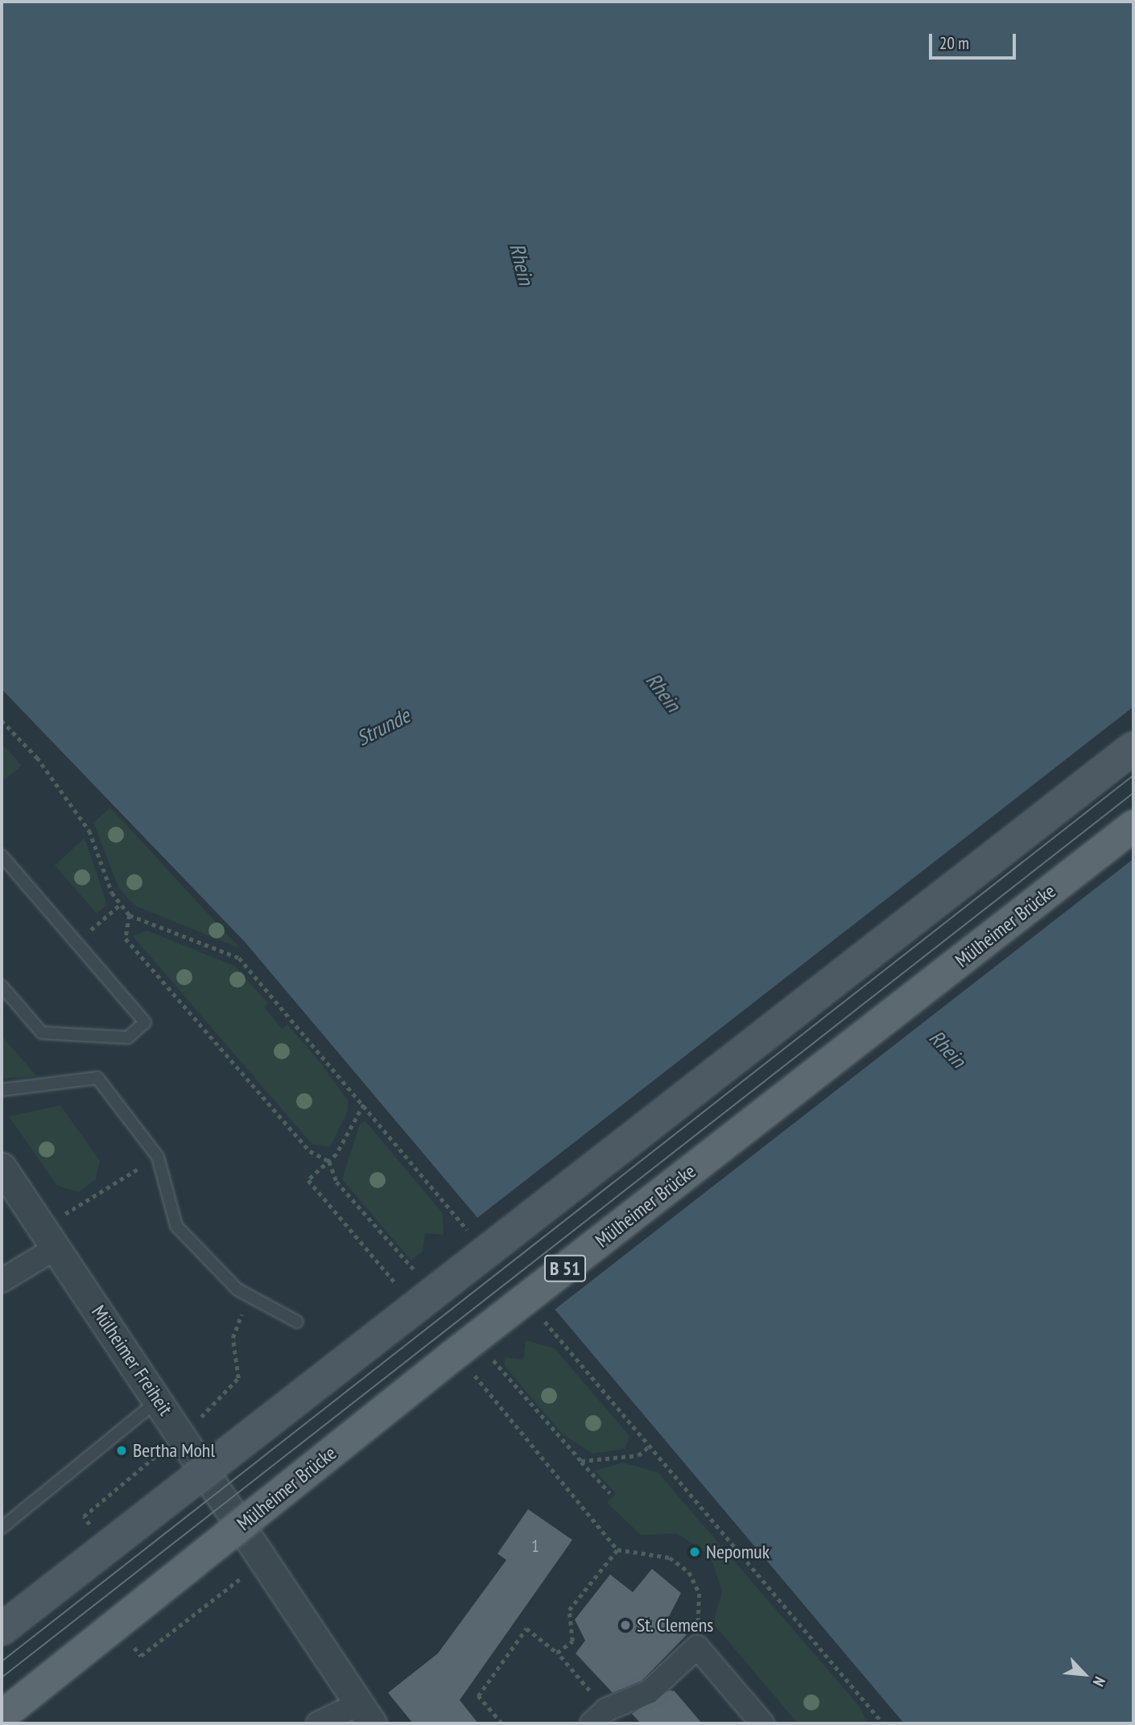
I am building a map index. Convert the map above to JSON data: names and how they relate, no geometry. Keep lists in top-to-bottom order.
{
  "streets": {
    "main road": ["Mülheimer Brücke", "B 51"],
    "street": ["Mülheimer Freiheit"]
  },
  "water": ["Rhein", "Strunde"],
  "places": ["Bertha Mohl", "Nepomuk", "St. Clemens"],
  "house_numbers": ["1"],
  "scale_bar": "20 m",
  "north": "bottom right"
}
